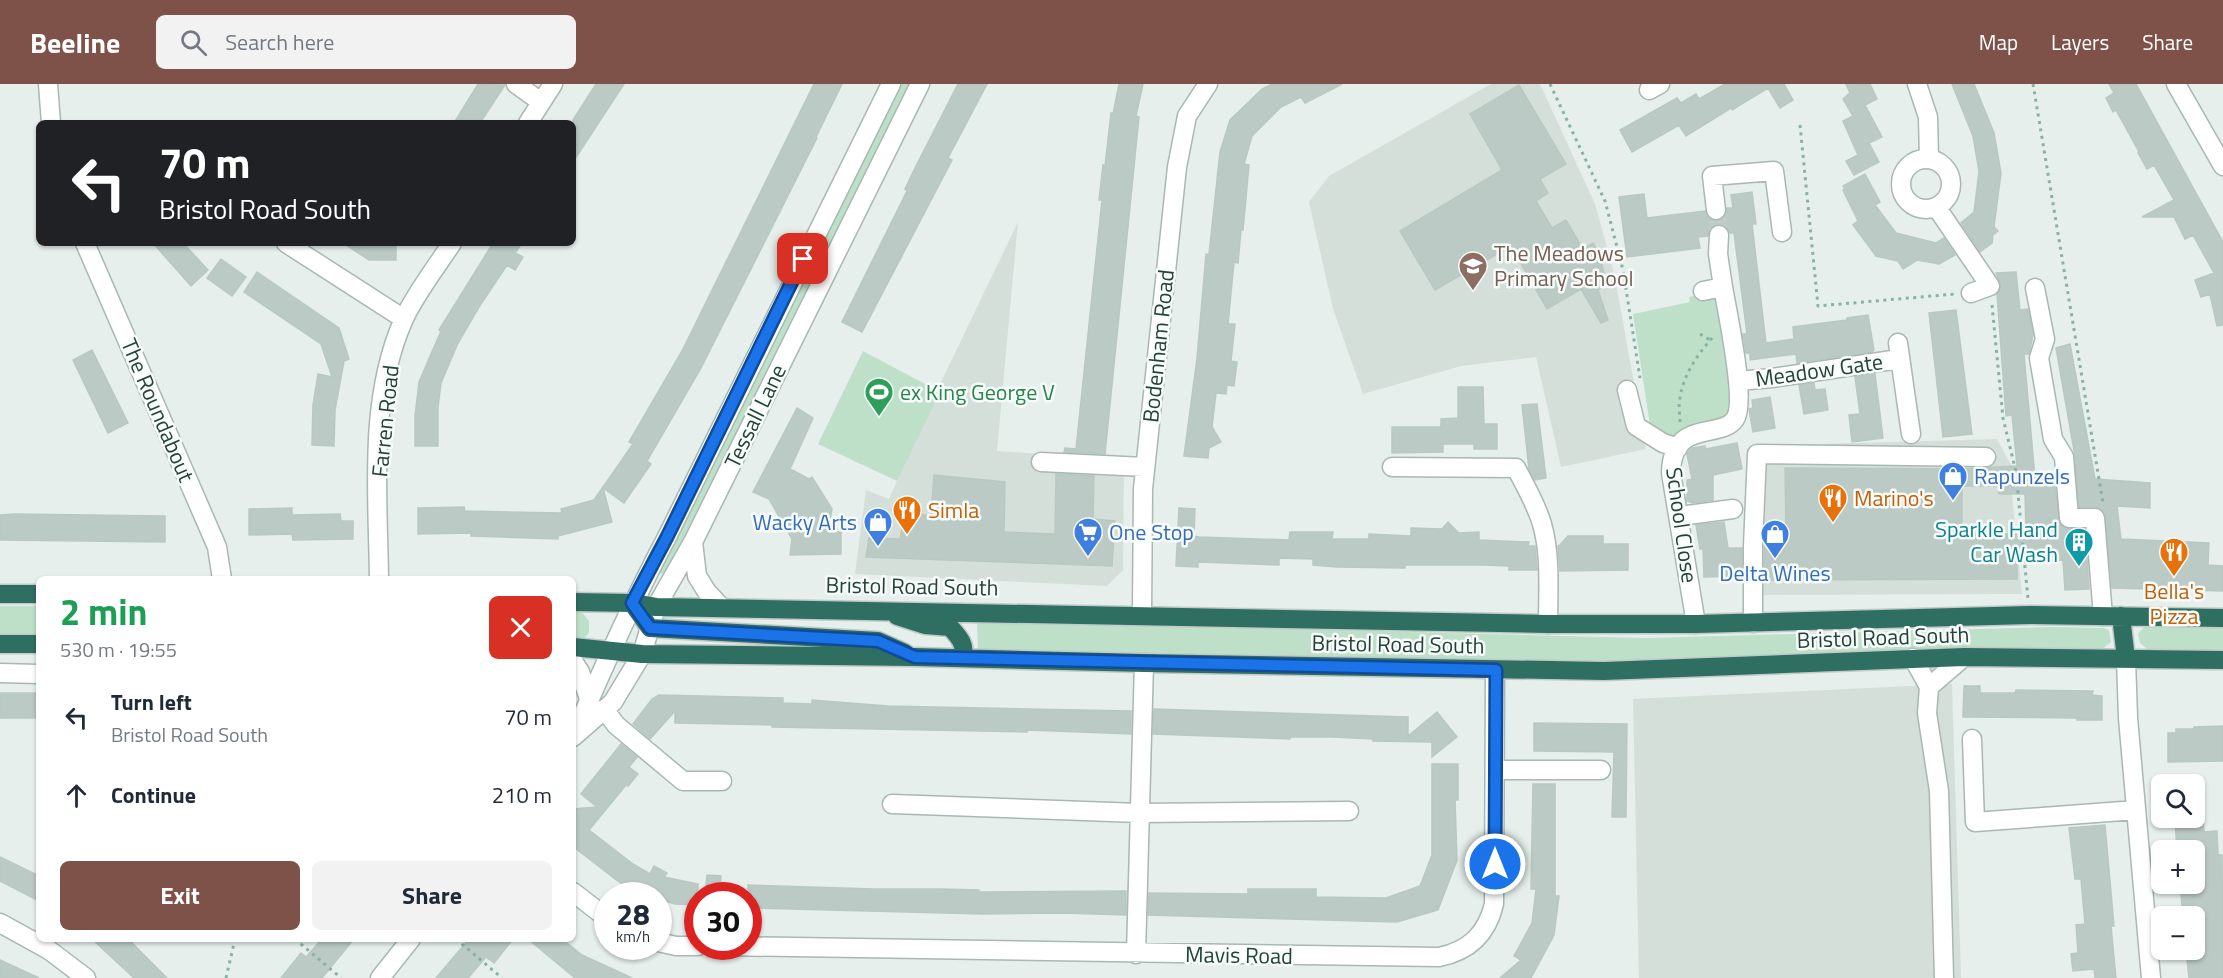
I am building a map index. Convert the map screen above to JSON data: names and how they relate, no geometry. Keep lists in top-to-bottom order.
{
  "streets": {
    "highway": ["Bristol Road South"],
    "street": [
      "Bodenham Road",
      "Meadow Gate",
      "The Roundabout",
      "Tessall Lane",
      "Farren Road",
      "School Close",
      "Mavis Road"
    ]
  },
  "crossings": [
    ["Bodenham Road", "Bristol Road South"],
    ["Meadow Gate", "School Close"],
    ["Tessall Lane", "Bristol Road South"],
    ["School Close", "Bristol Road South"],
    ["Bristol Road South", "Mavis Road"]
  ],
  "places": {
    "school or university": ["The Meadows Primary School"],
    "sports": ["ex King George V"],
    "shop": ["Rapunzels", "Wacky Arts", "Delta Wines"],
    "restaurant": ["Marino's", "Simla", "Bella's Pizza"],
    "supermarket": ["One Stop"],
    "building": ["Sparkle Hand Car Wash"]
  },
  "page": {
    "header": "Beeline",
    "search": "Search here",
    "nav": ["Map", "Layers", "Share"],
    "turn": ["70 m", "Bristol Road South"],
    "heading": ["2 min", "530 m · 19:55"],
    "list": [
      {
        "name": "Turn left",
        "note": "Bristol Road South",
        "value": "70 m"
      },
      {
        "name": "Continue",
        "value": "210 m"
      }
    ],
    "map_buttons": ["+", "−"],
    "buttons": ["Exit", "Share"],
    "speed": "28 km/h",
    "limit": "30"
  }
}
